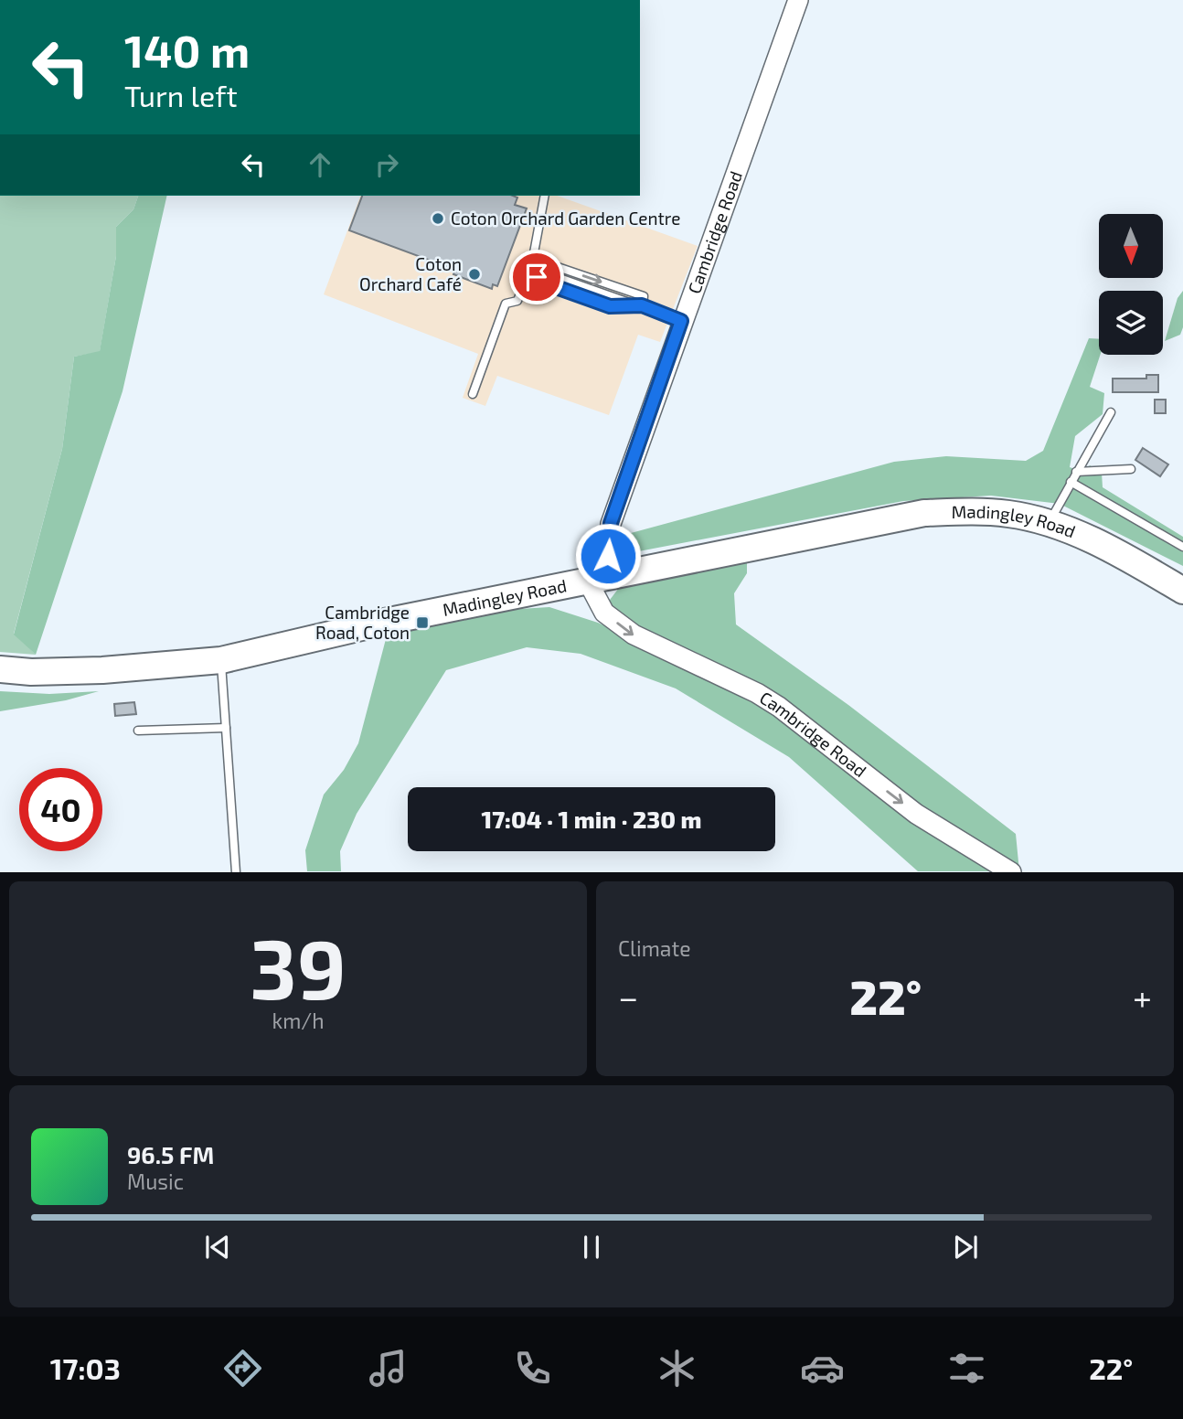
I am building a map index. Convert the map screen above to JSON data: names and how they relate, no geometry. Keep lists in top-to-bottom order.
{
  "streets": {
    "highway": ["Madingley Road"],
    "street": ["Cambridge Road"]
  },
  "crossings": [
    ["Cambridge Road", "Madingley Road"]
  ],
  "one_way": ["Cambridge Road"],
  "places": {
    "other": ["Coton Orchard Garden Centre", "Coton Orchard Café"],
    "transit": ["Cambridge Road, Coton"]
  },
  "north": "bottom",
  "page": {
    "turn": ["140 m", "Turn left"],
    "limit": "40",
    "trip": "17:04 · 1 min · 230 m",
    "tile": [
      ["39", "km/h"],
      "Climate"
    ],
    "heat": ["−", "22°", "+"],
    "song": ["96.5 FM", "Music"],
    "tabs": ["17:03", "22°"]
  }
}
